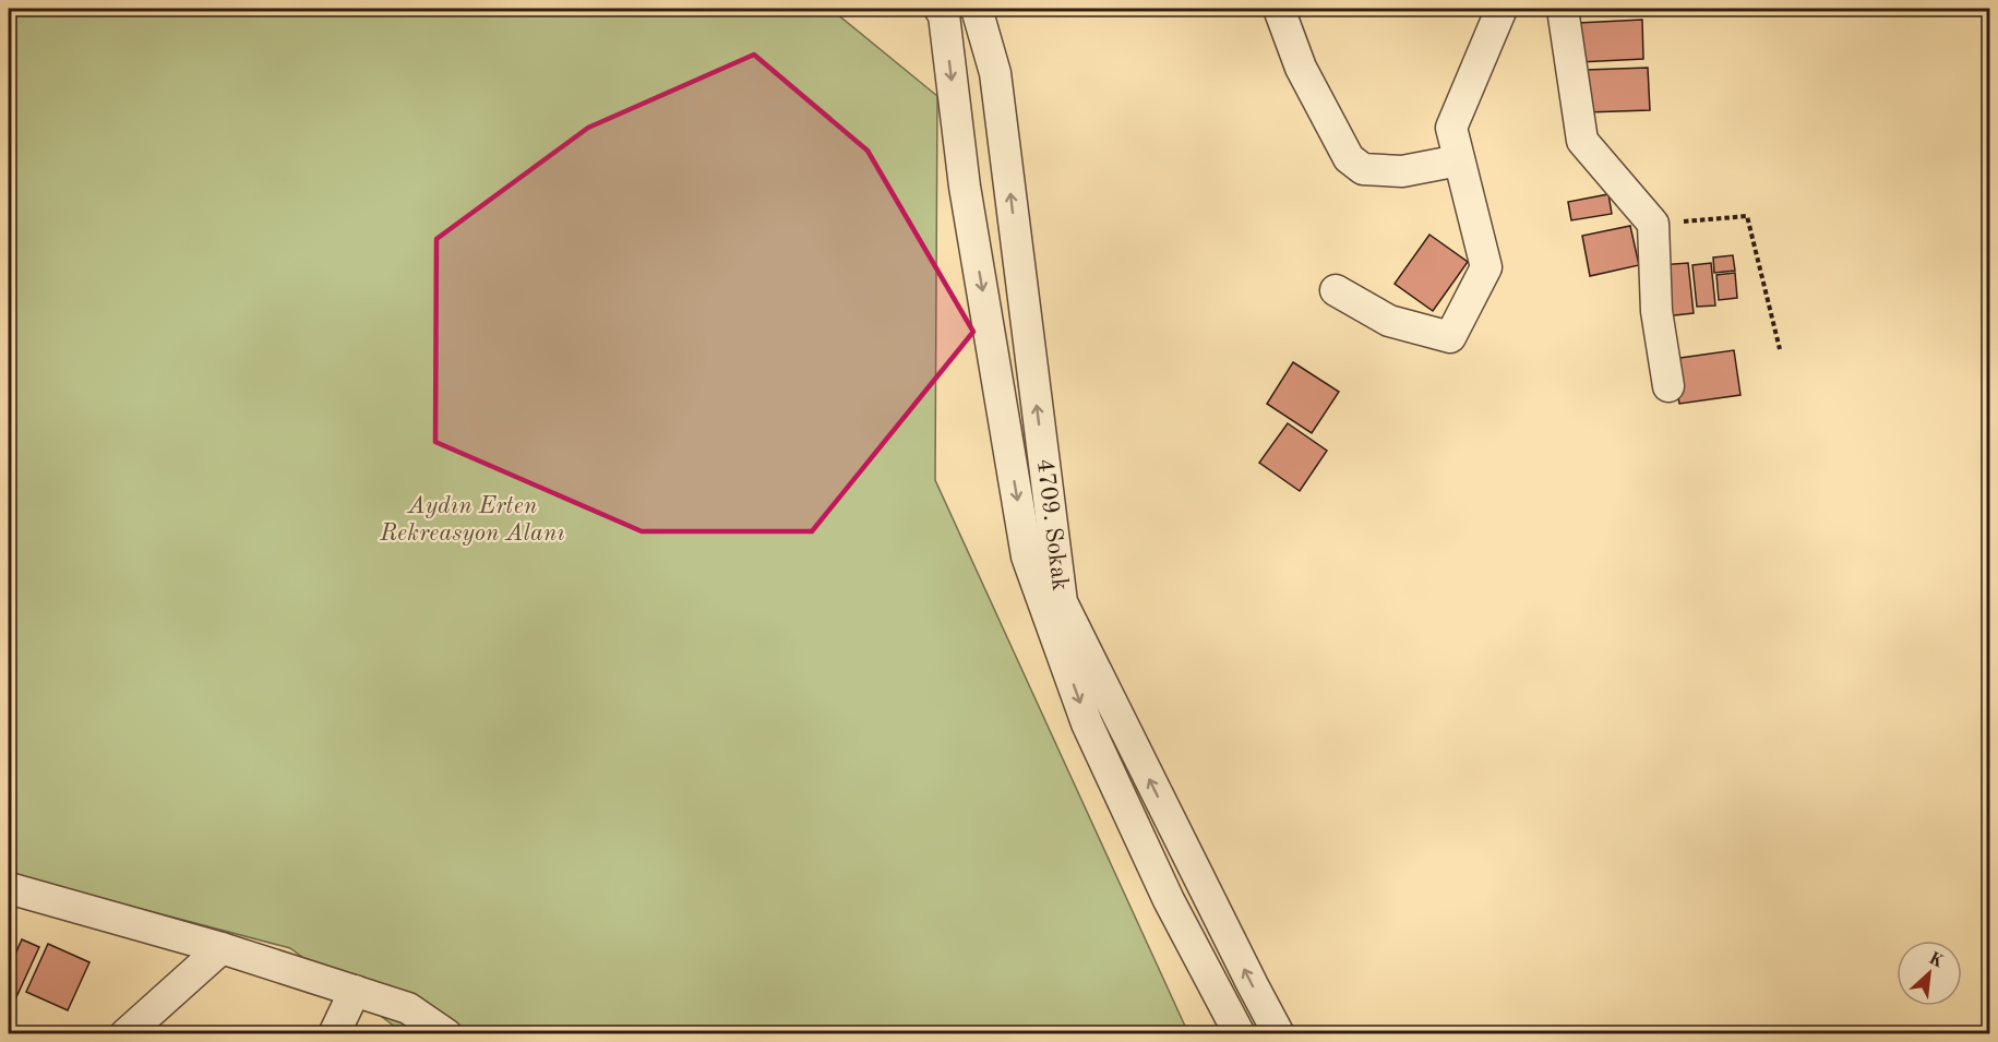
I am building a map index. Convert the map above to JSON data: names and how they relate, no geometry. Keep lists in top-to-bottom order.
{
  "streets": {
    "street": ["4709. Sokak"]
  },
  "parks": ["Aydın Erten Rekreasyon Alanı"],
  "north": "top right"
}
